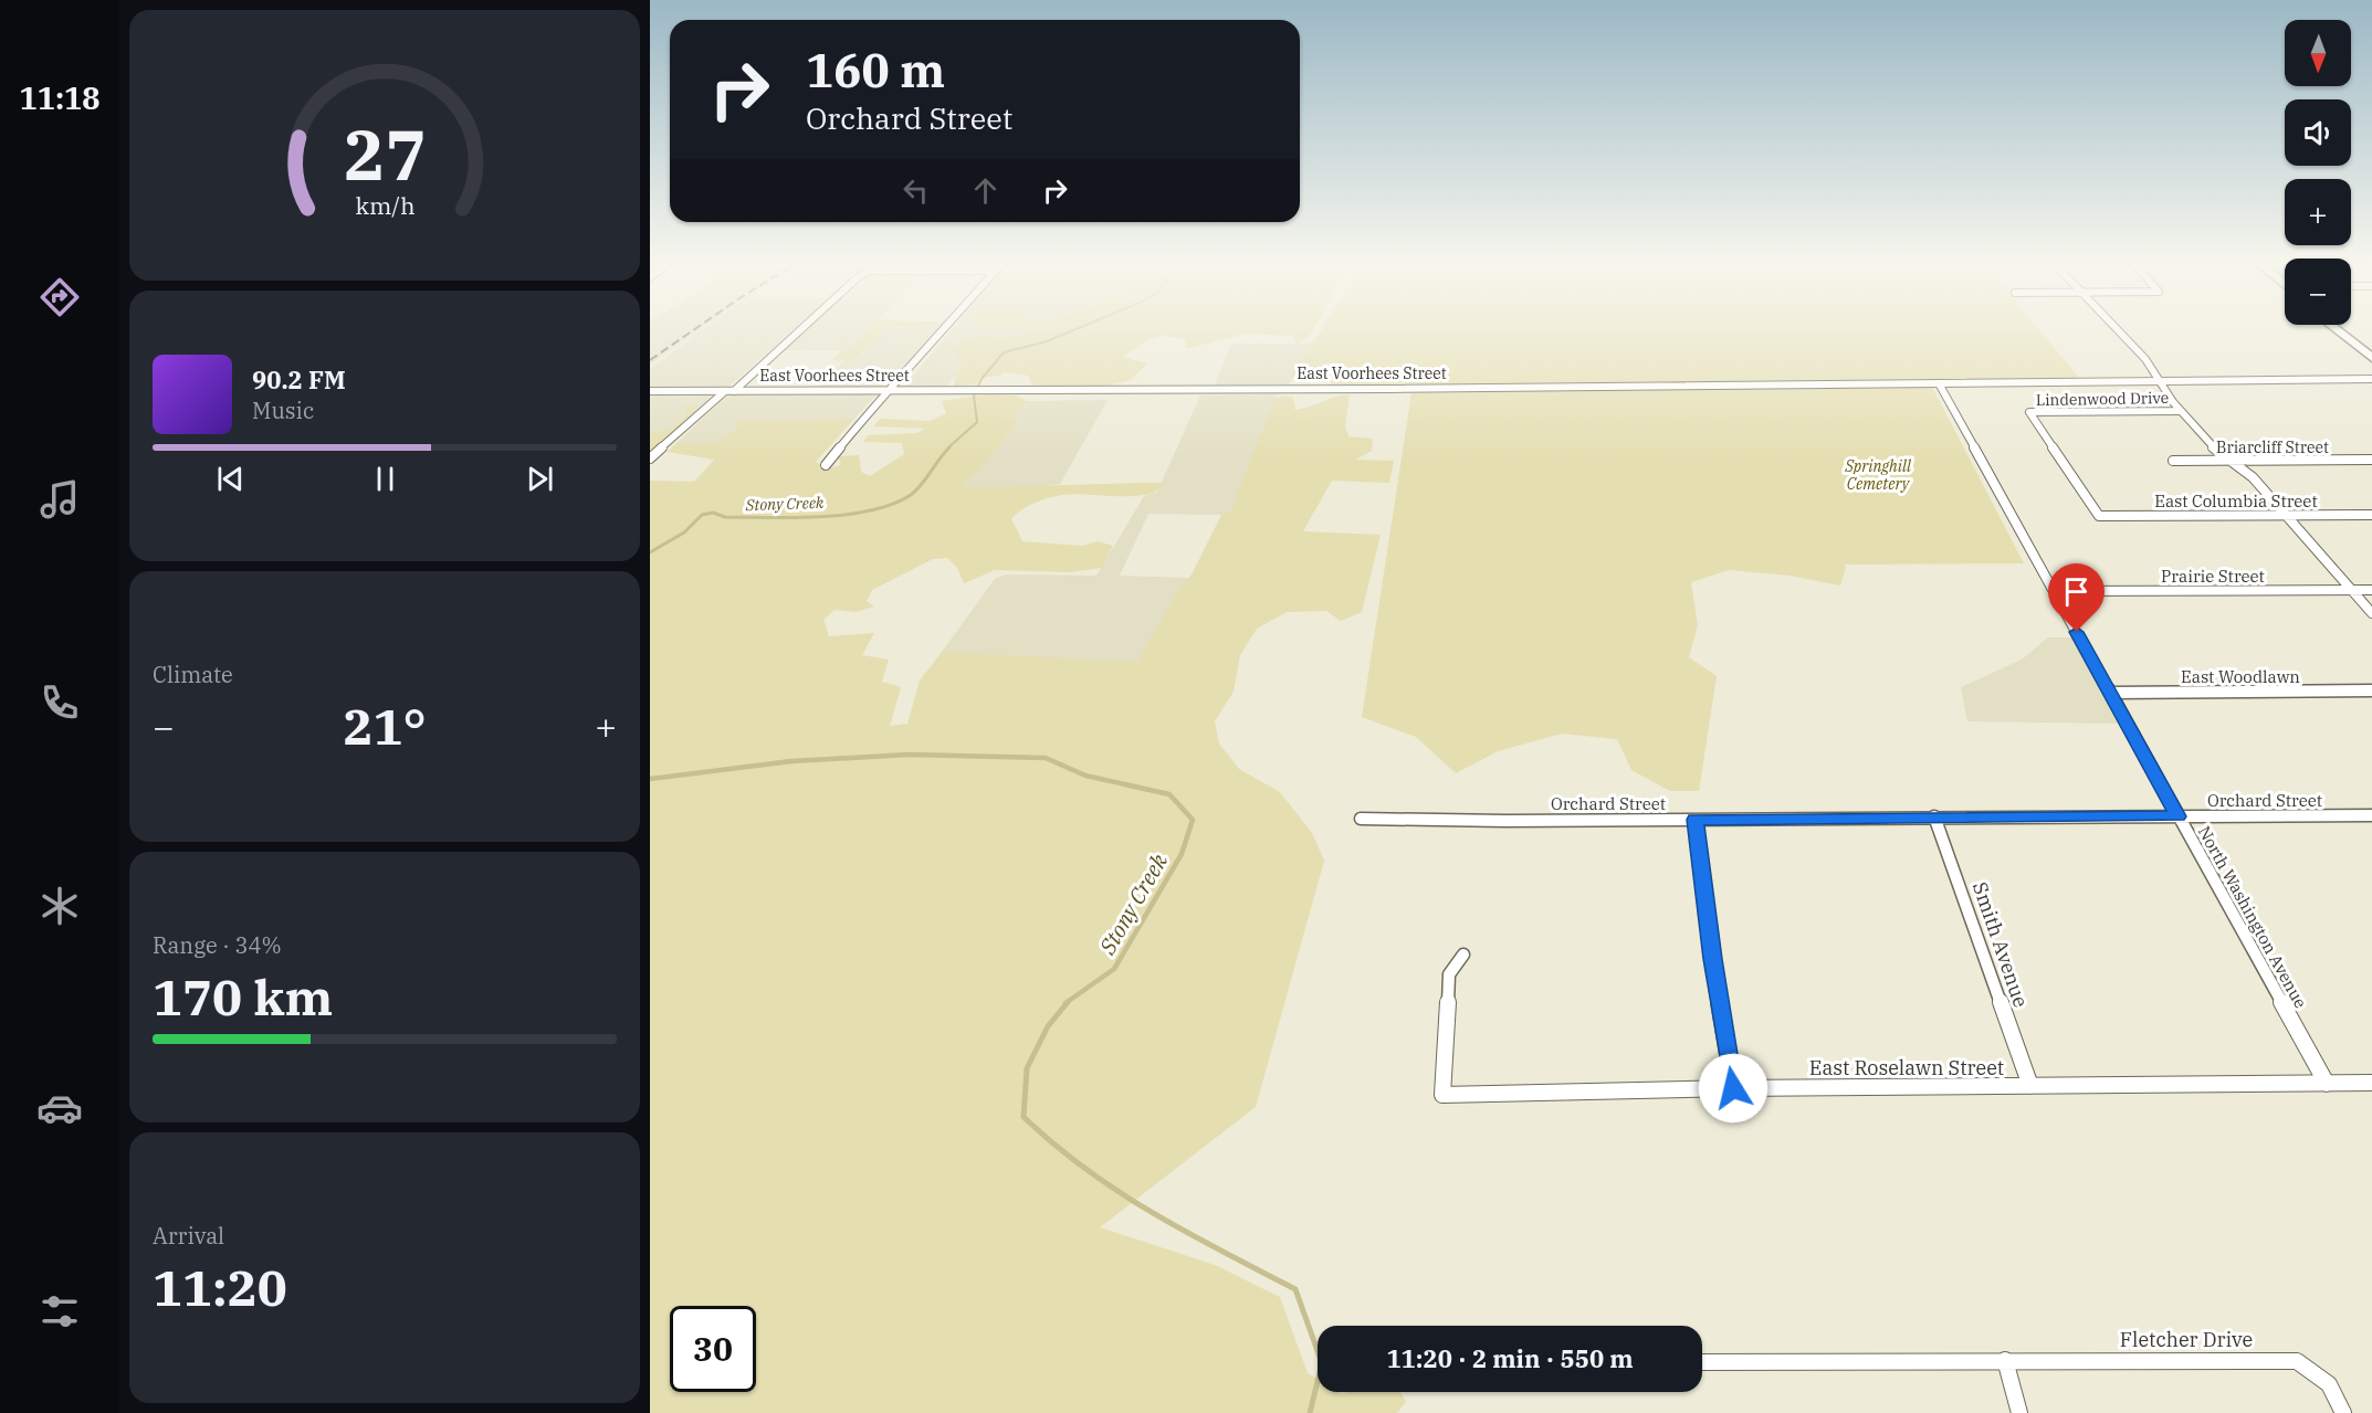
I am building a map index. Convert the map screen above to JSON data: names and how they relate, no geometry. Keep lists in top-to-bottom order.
{
  "streets": {
    "main road": ["East Voorhees Street"],
    "street": [
      "Lindenwood Drive",
      "Briarcliff Street",
      "East Columbia Street",
      "Prairie Street",
      "East Woodlawn",
      "Orchard Street",
      "North Washington Avenue",
      "Smith Avenue",
      "East Roselawn Street",
      "Fletcher Drive"
    ]
  },
  "crossings": [
    ["East Voorhees Street", "North Washington Avenue"],
    ["Lindenwood Drive", "East Columbia Street"],
    ["Prairie Street", "North Washington Avenue"],
    ["East Woodlawn", "North Washington Avenue"],
    ["Orchard Street", "North Washington Avenue"],
    ["Orchard Street", "Smith Avenue"],
    ["North Washington Avenue", "East Roselawn Street"],
    ["Smith Avenue", "East Roselawn Street"]
  ],
  "water": ["Stony Creek"],
  "parks": ["Springhill Cemetery"],
  "north": "bottom",
  "page": {
    "tabs": "11:18",
    "map_buttons": ["+", "−"],
    "turn": ["160 m", "Orchard Street"],
    "song": ["90.2 FM", "Music"],
    "tile": [
      "Climate",
      ["Range · 34%", "170 km"],
      ["Arrival", "11:20"]
    ],
    "heat": ["−", "21°", "+"],
    "limit": "30",
    "trip": "11:20 · 2 min · 550 m",
    "gauge": ["27", "km/h"]
  }
}
